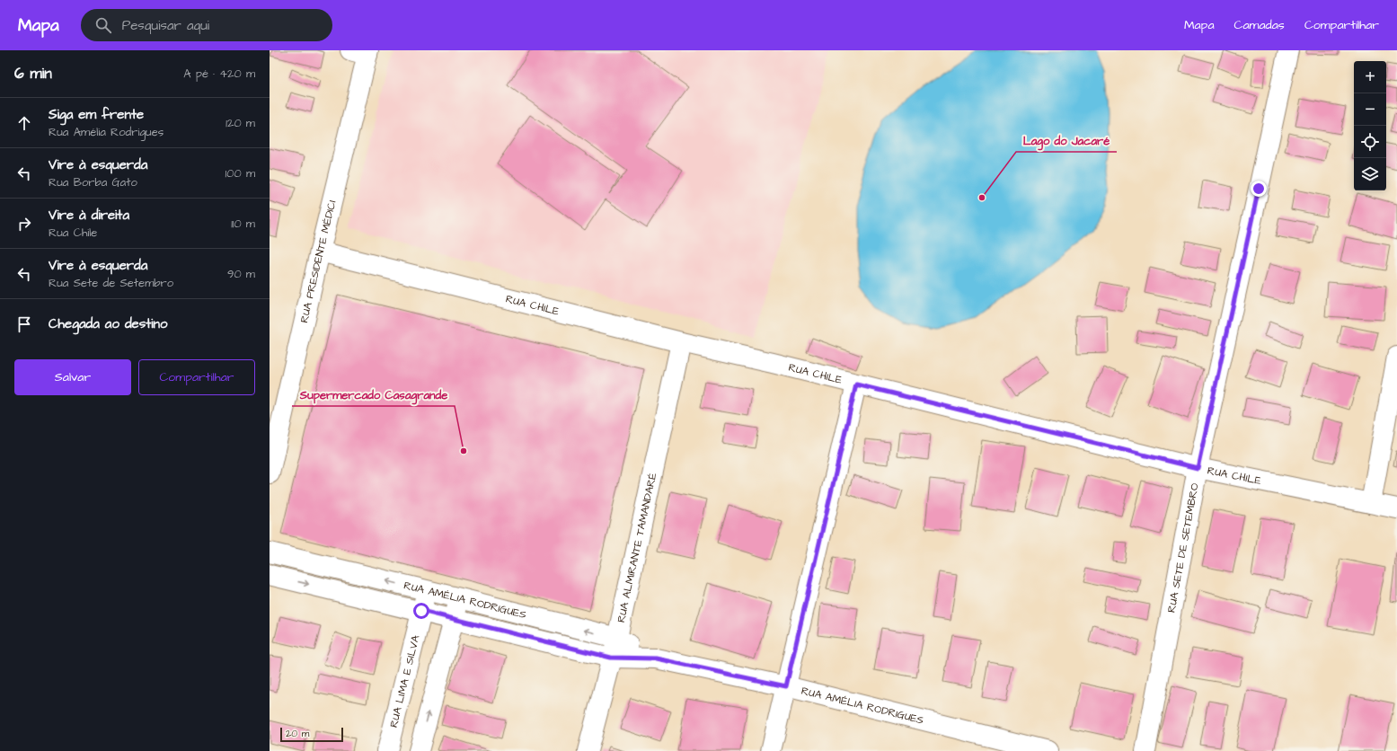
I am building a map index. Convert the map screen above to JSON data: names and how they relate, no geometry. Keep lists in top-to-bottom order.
{
  "streets": {
    "street": [
      "RUA PRESIDENTE MÉDICI",
      "RUA CHILE",
      "RUA ALMIRANTE TAMANDARÉ",
      "RUA SETE DE SETEMBRO",
      "RUA AMÉLIA RODRIGUES",
      "RUA LIMA E SILVA"
    ]
  },
  "crossings": [
    ["RUA PRESIDENTE MÉDICI", "RUA CHILE"],
    ["RUA CHILE", "RUA ALMIRANTE TAMANDARÉ"],
    ["RUA CHILE", "RUA SETE DE SETEMBRO"],
    ["RUA ALMIRANTE TAMANDARÉ", "RUA AMÉLIA RODRIGUES"],
    ["RUA AMÉLIA RODRIGUES", "RUA LIMA E SILVA"]
  ],
  "places": ["Lago do Jacaré", "Supermercado Casagrande"],
  "scale_bar": "20 m",
  "page": {
    "header": "Mapa",
    "search": "Pesquisar aqui",
    "nav": ["Mapa", "Camadas", "Compartilhar"],
    "heading": ["6 min", "A pé · 420 m"],
    "map_buttons": ["+", "−"],
    "list": [
      ["Siga em frente", "Rua Amélia Rodrigues", "120 m"],
      ["Vire à esquerda", "Rua Borba Gato", "100 m"],
      ["Vire à direita", "Rua Chile", "110 m"],
      ["Vire à esquerda", "Rua Sete de Setembro", "90 m"],
      "Chegada ao destino"
    ],
    "buttons": ["Salvar", "Compartilhar"],
    "scale": "20 m"
  }
}
